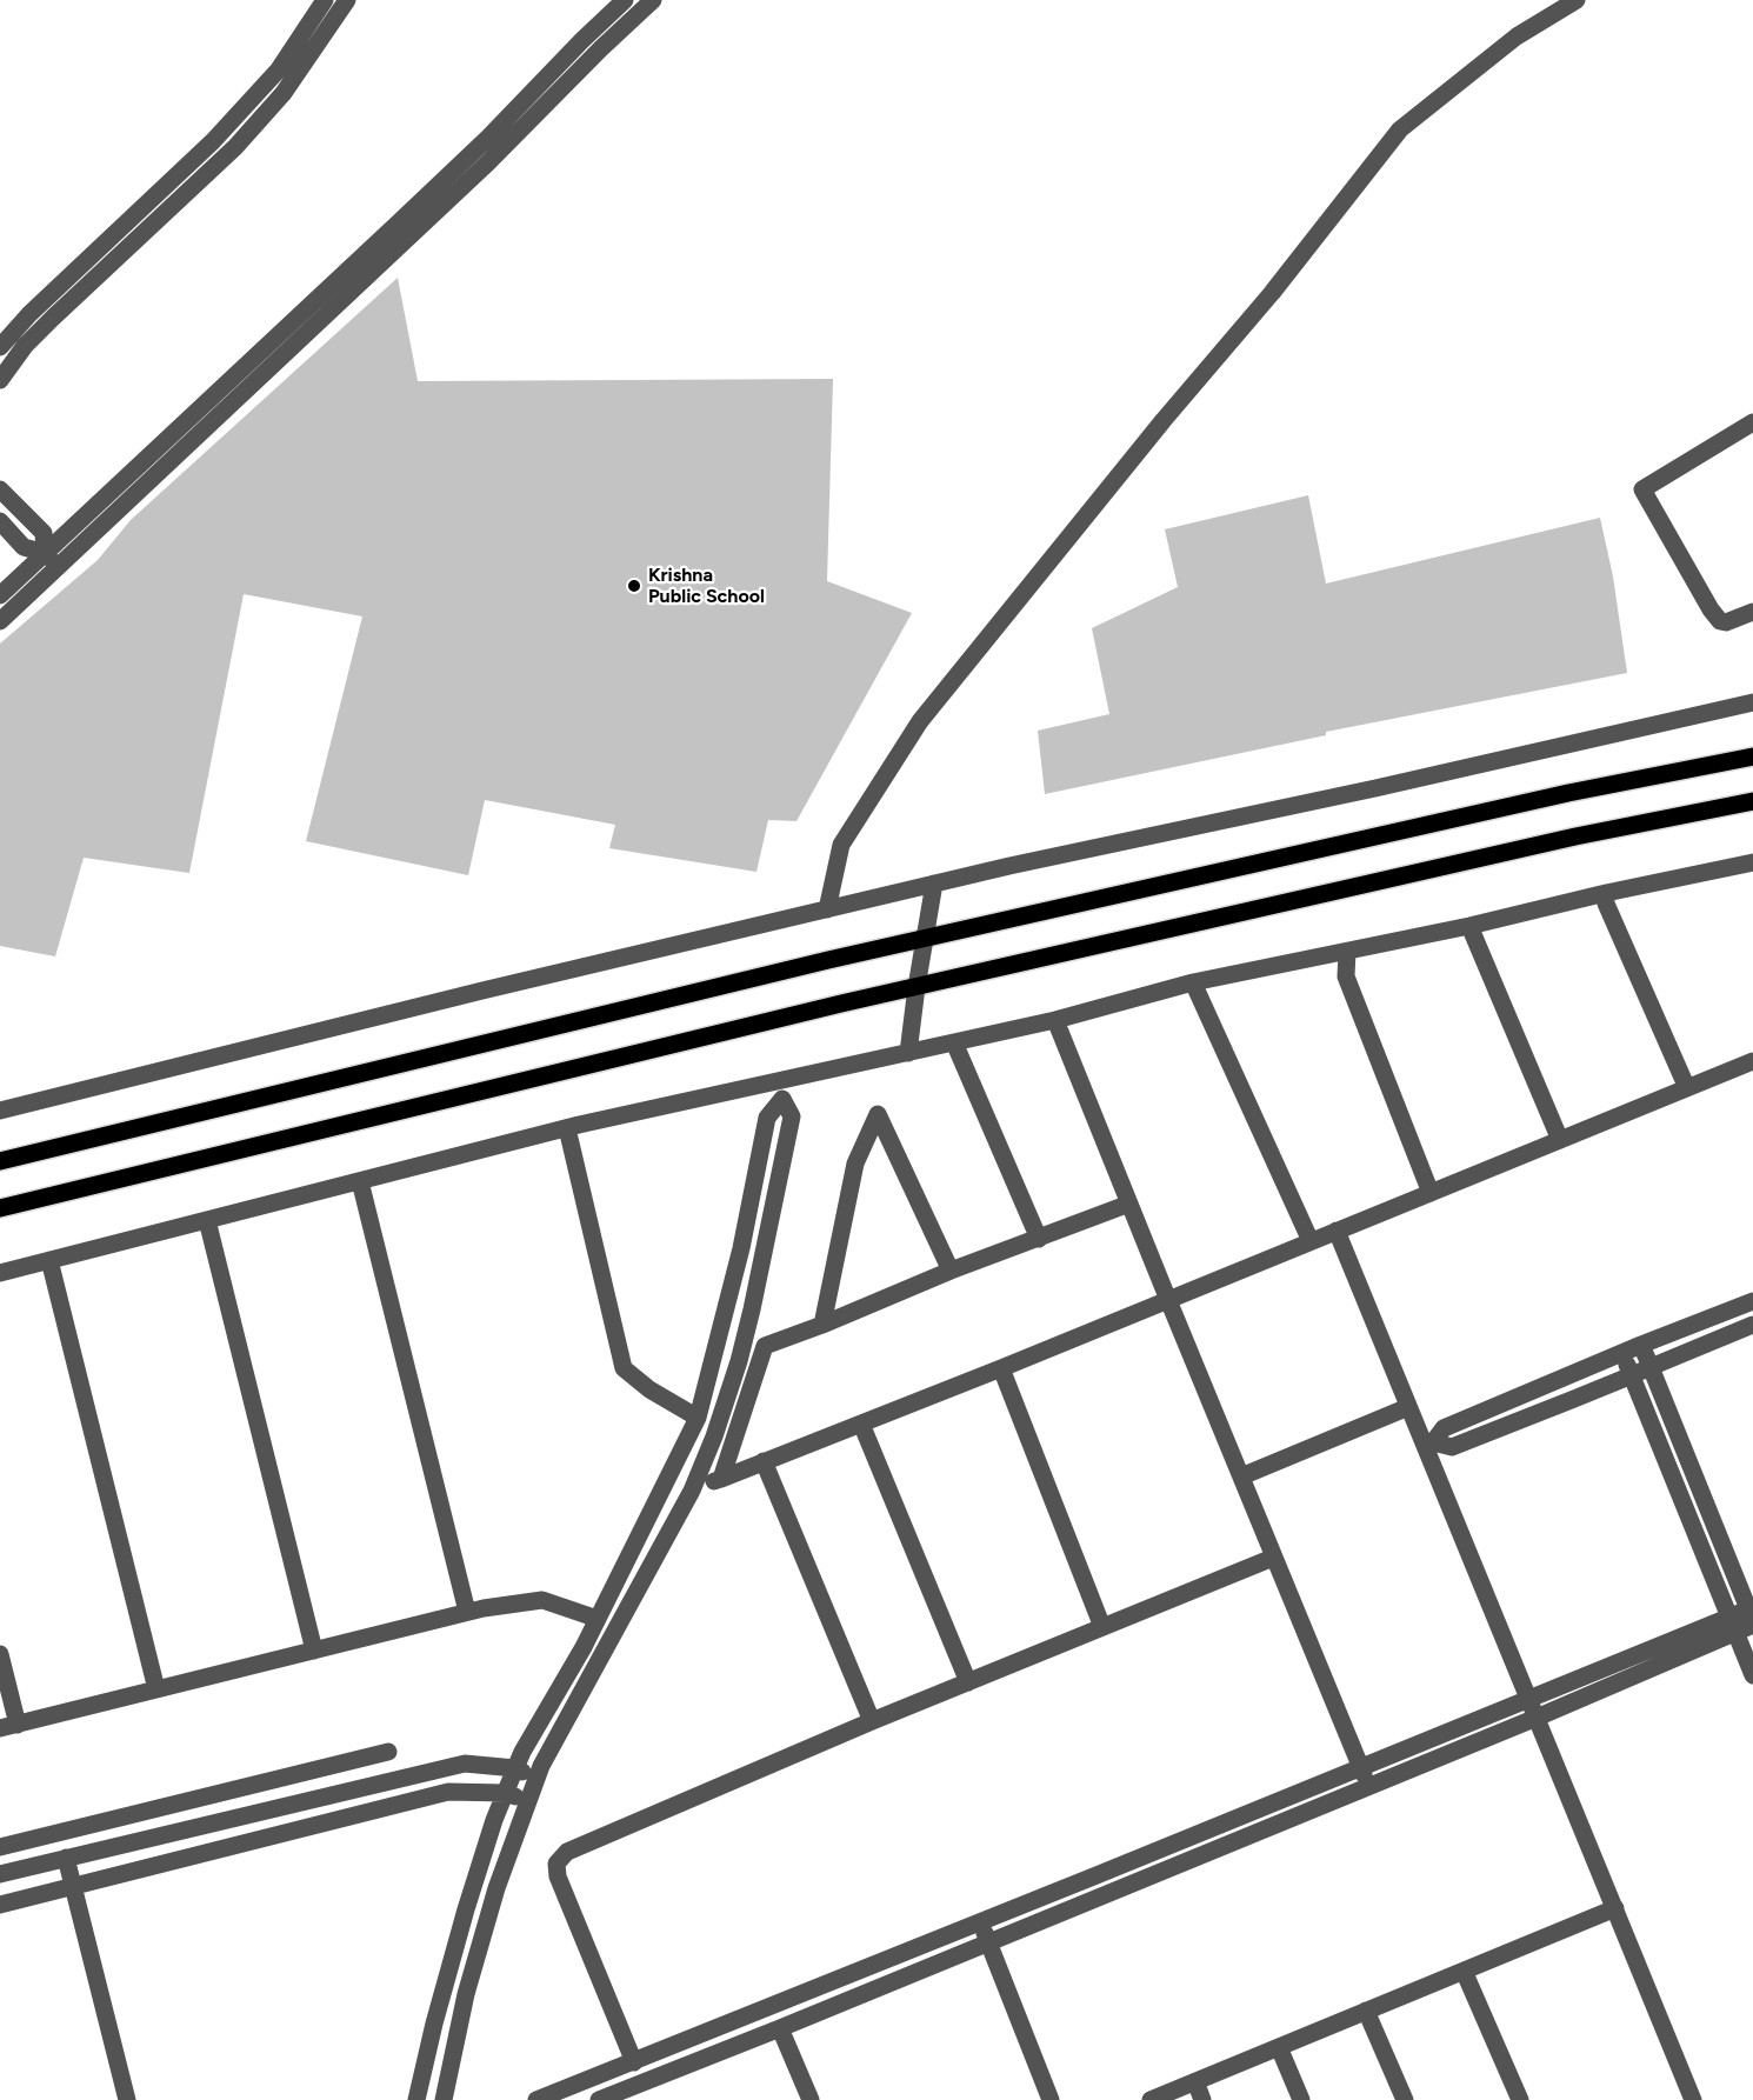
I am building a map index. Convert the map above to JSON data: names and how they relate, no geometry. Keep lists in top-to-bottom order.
{
  "places": ["Krishna Public School"]
}
